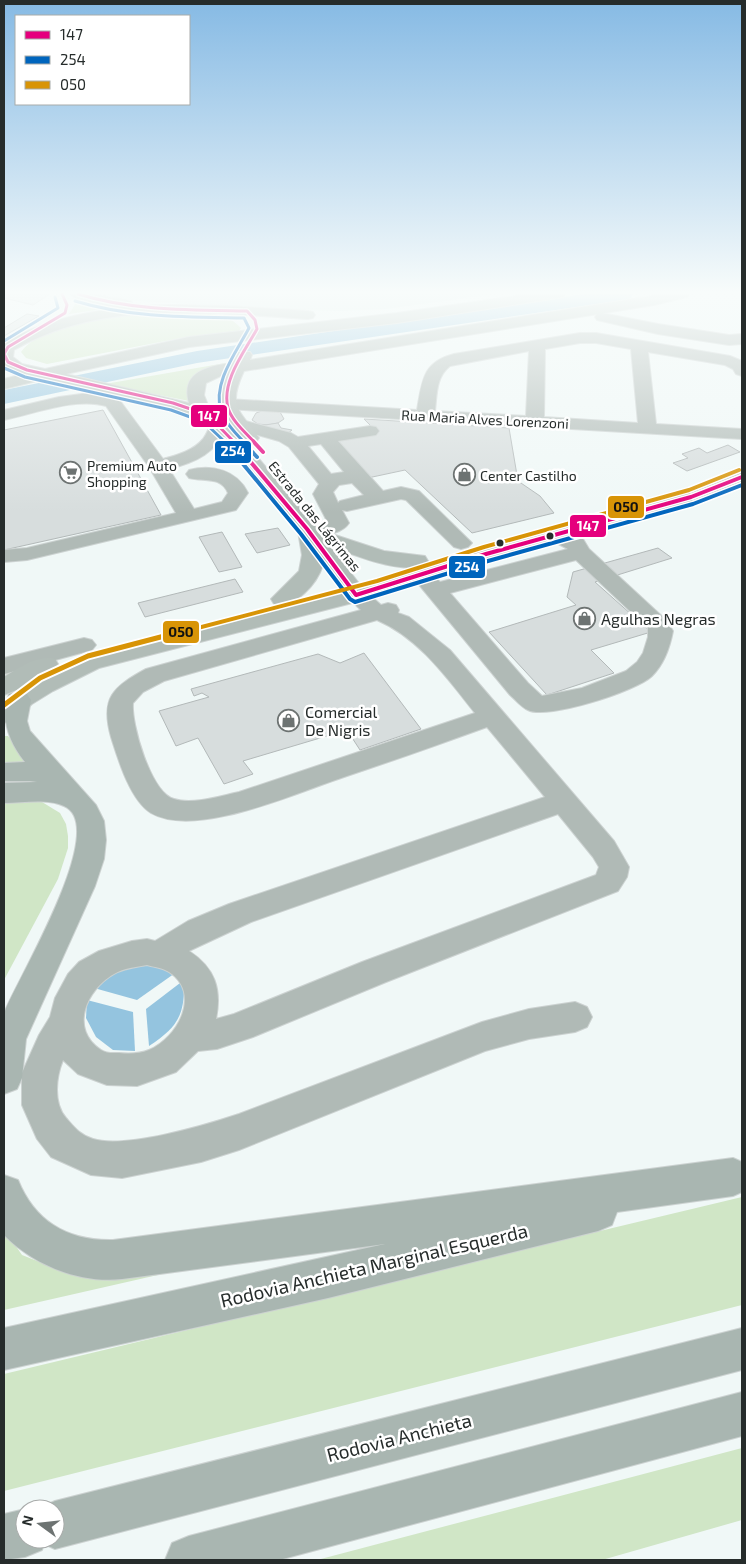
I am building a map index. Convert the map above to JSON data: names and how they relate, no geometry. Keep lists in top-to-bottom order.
{
  "streets": {
    "highway": ["Rodovia Anchieta Marginal Esquerda", "Rodovia Anchieta"],
    "main road": ["Estrada das Lágrimas"],
    "street": ["Rua Maria Alves Lorenzoni"]
  },
  "crossings": [
    ["Rua Maria Alves Lorenzoni", "Estrada das Lágrimas"]
  ],
  "places": {
    "supermarket": ["Premium Auto Shopping"],
    "shop": ["Center Castilho", "Agulhas Negras", "Comercial De Nigris"]
  },
  "lines": ["transit line 147", "transit line 254", "transit line 050"],
  "legend": ["147", "254", "050"],
  "north": "left"
}
